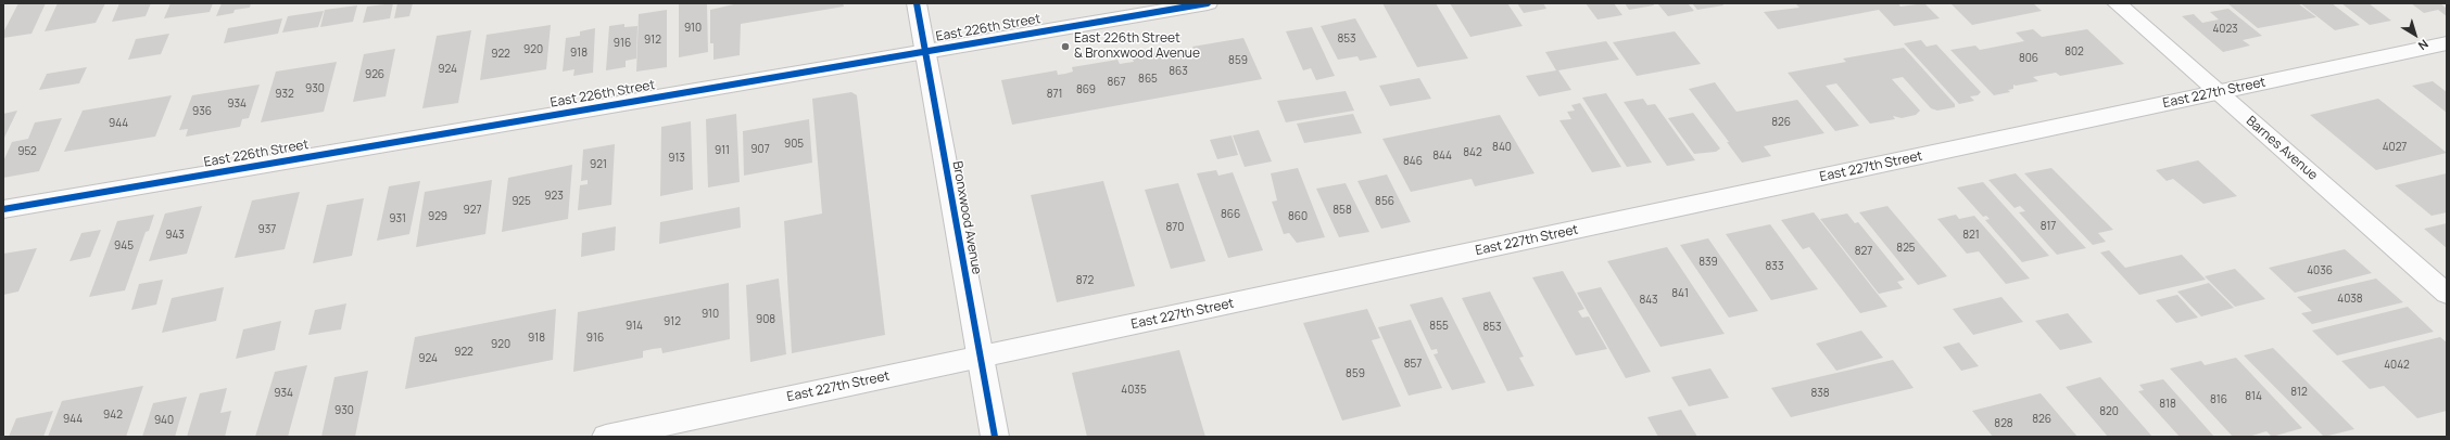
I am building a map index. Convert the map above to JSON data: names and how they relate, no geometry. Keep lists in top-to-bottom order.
{
  "streets": {
    "street": [
      "East 226th Street",
      "East 227th Street",
      "Barnes Avenue",
      "Bronxwood Avenue"
    ]
  },
  "crossings": [
    ["East 226th Street", "Bronxwood Avenue"],
    ["East 227th Street", "Barnes Avenue"],
    ["East 227th Street", "Bronxwood Avenue"]
  ],
  "places": ["East 226th Street & Bronxwood Avenue"],
  "house_numbers": [
    "910",
    "4023",
    "853",
    "912",
    "916",
    "920",
    "802",
    "918",
    "922",
    "806",
    "859",
    "924",
    "863",
    "926",
    "865",
    "867",
    "930",
    "869",
    "932",
    "871",
    "934",
    "936",
    "826",
    "944",
    "905",
    "840",
    "4027",
    "907",
    "911",
    "952",
    "842",
    "844",
    "913",
    "846",
    "921",
    "923",
    "925",
    "856",
    "927",
    "858",
    "866",
    "929",
    "860",
    "931",
    "817",
    "870",
    "937",
    "943",
    "821",
    "945",
    "825",
    "827",
    "839",
    "833",
    "4036",
    "872",
    "841",
    "4038",
    "843",
    "910",
    "908",
    "912",
    "914",
    "855",
    "853",
    "918",
    "916",
    "920",
    "922",
    "924",
    "857",
    "4042",
    "859",
    "4035",
    "812",
    "934",
    "838",
    "814",
    "816",
    "818",
    "930",
    "820",
    "942",
    "944",
    "826",
    "940",
    "828"
  ],
  "north": "bottom right"
}
